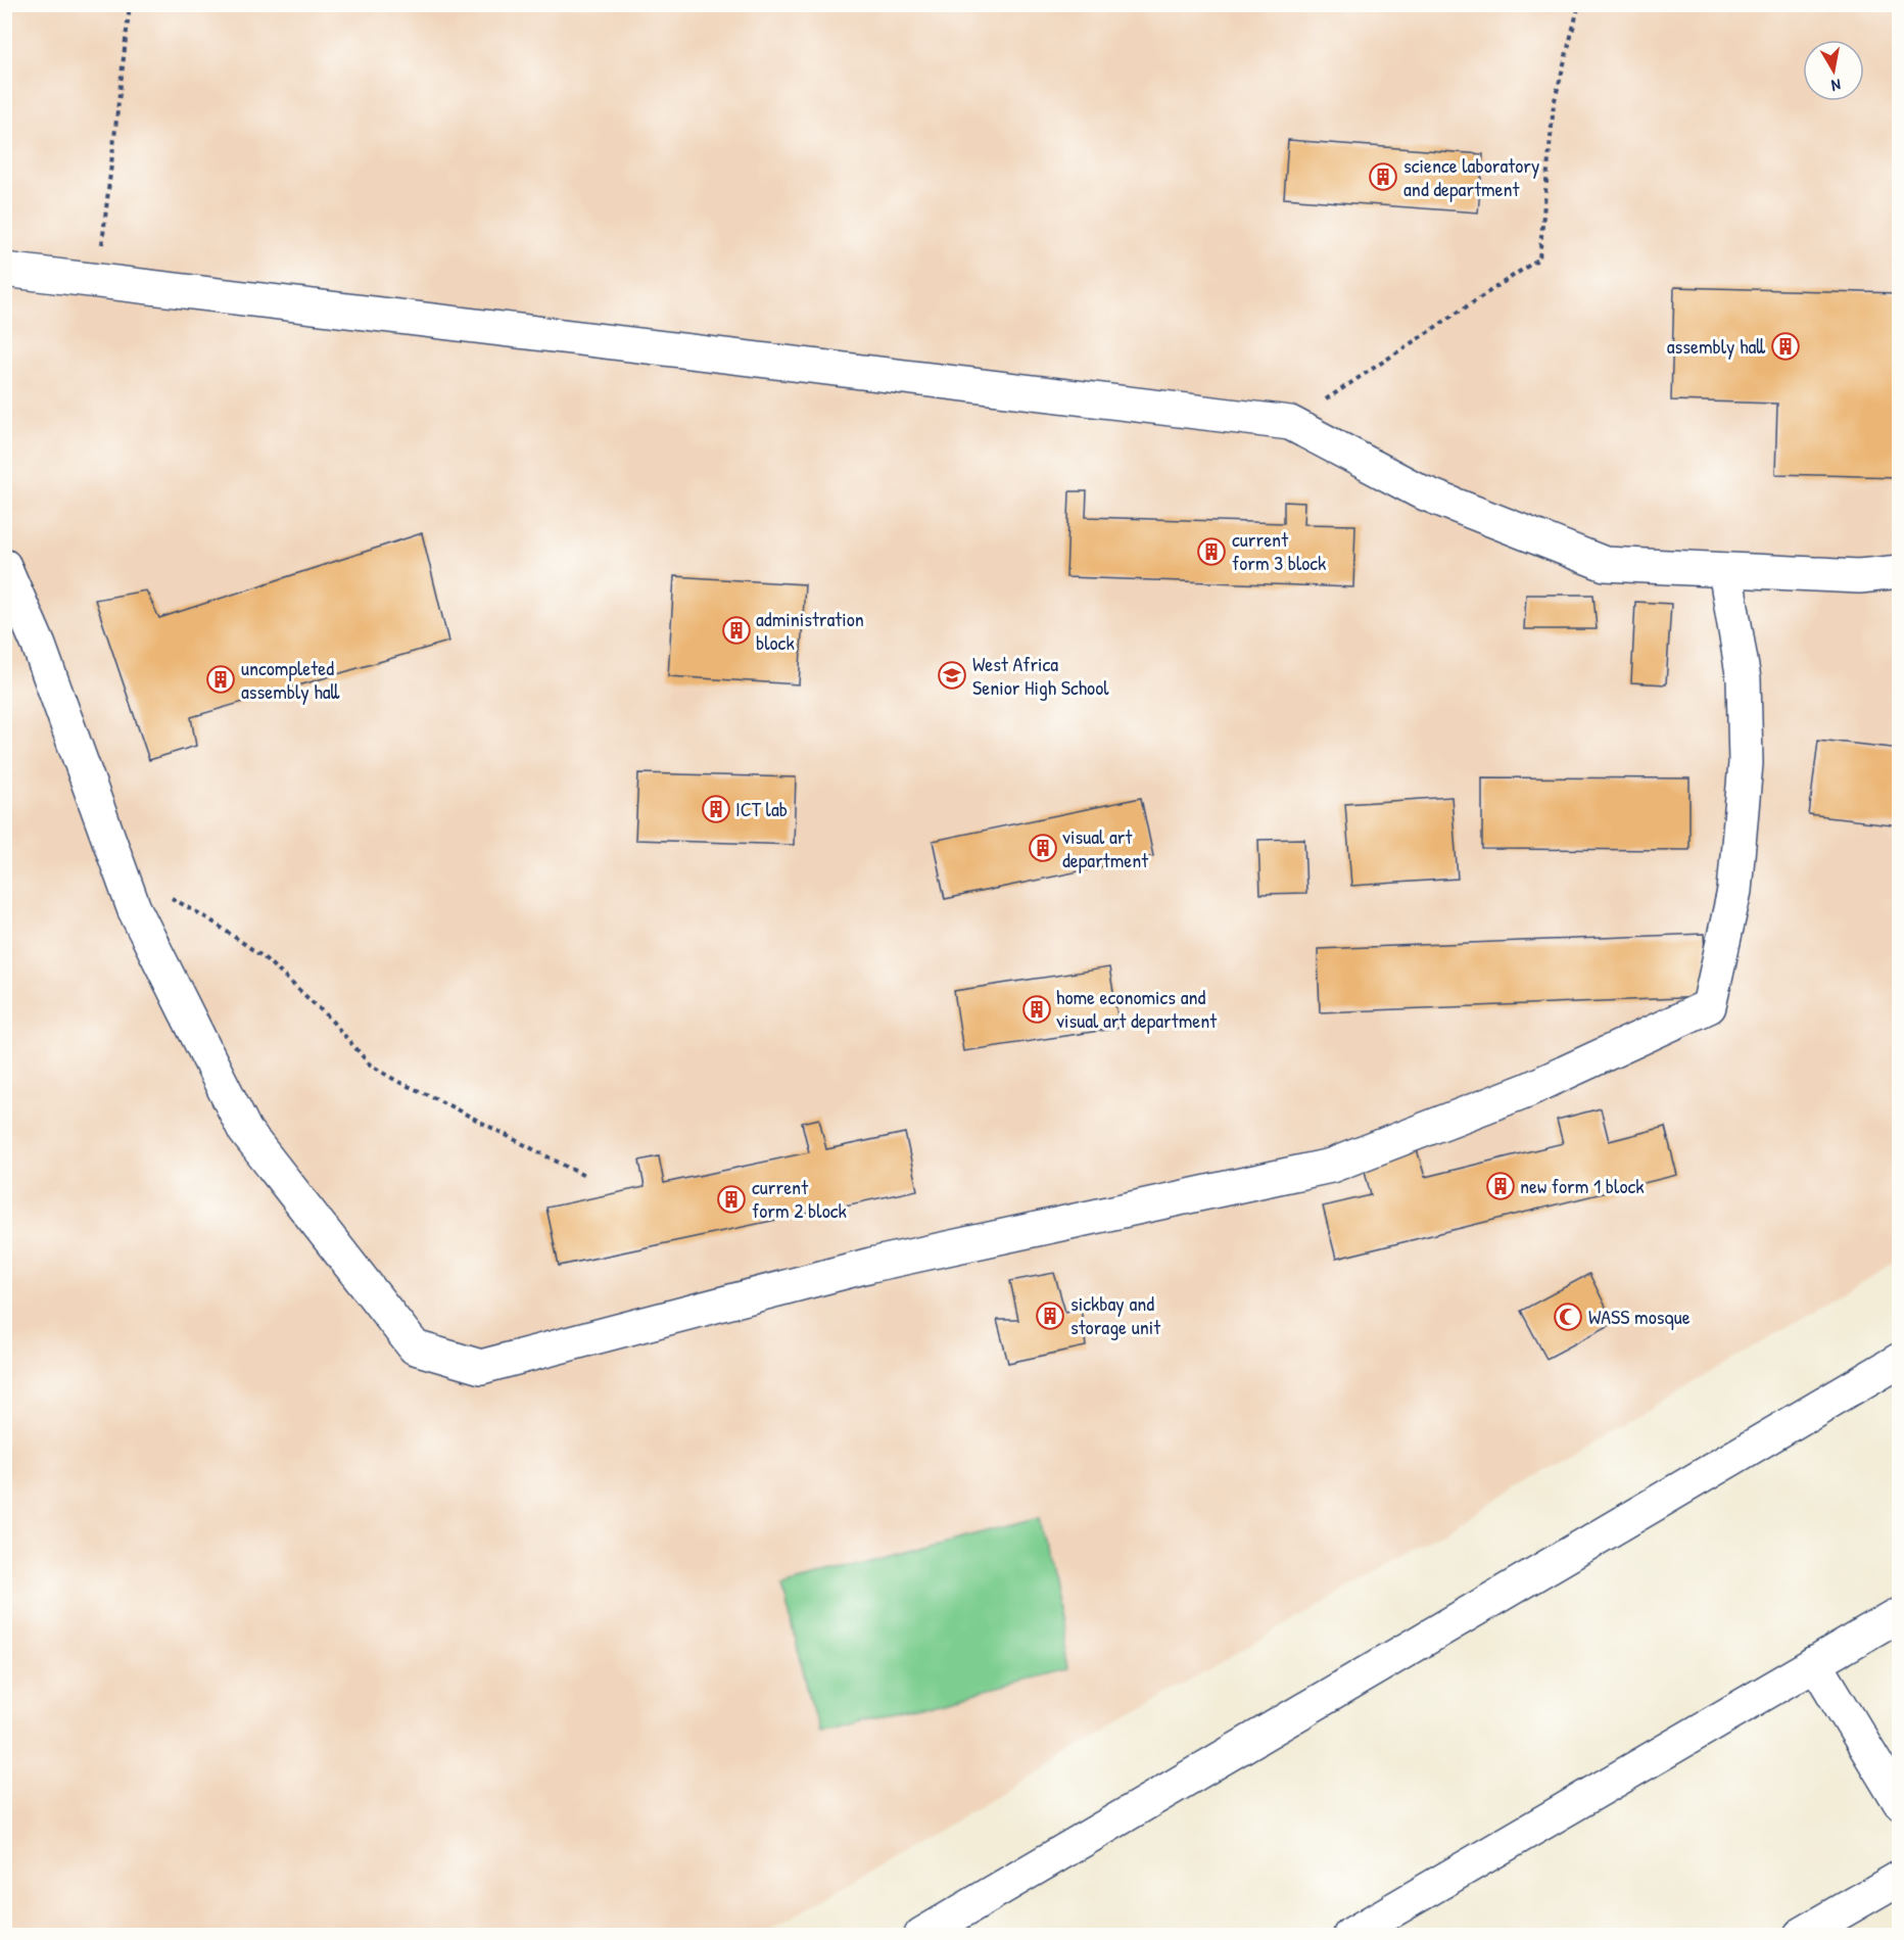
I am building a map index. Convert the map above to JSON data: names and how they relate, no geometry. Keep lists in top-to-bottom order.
{
  "places": {
    "building": [
      "science laboratory and department",
      "assembly hall",
      "current form 3 block",
      "administration block",
      "uncompleted assembly hall",
      "ICT lab",
      "visual art department",
      "home economics and visual art department",
      "new form 1 block",
      "current form 2 block",
      "sickbay and storage unit"
    ],
    "school or university": ["West Africa Senior High School"],
    "mosque": ["WASS mosque"]
  },
  "north": "bottom"
}
